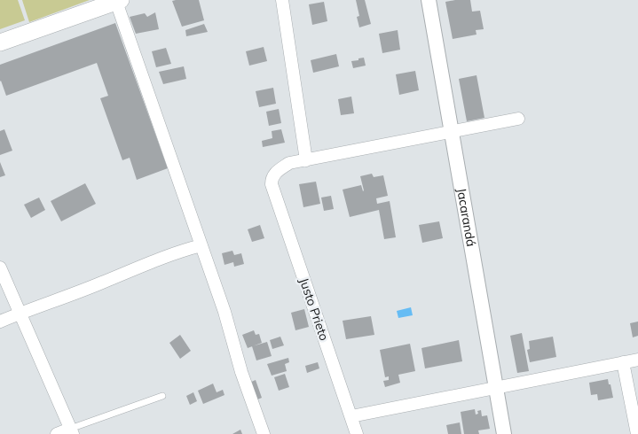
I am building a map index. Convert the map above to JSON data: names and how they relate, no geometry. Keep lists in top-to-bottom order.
{
  "streets": {
    "street": ["Jacarandá", "Justo Prieto"]
  }
}
